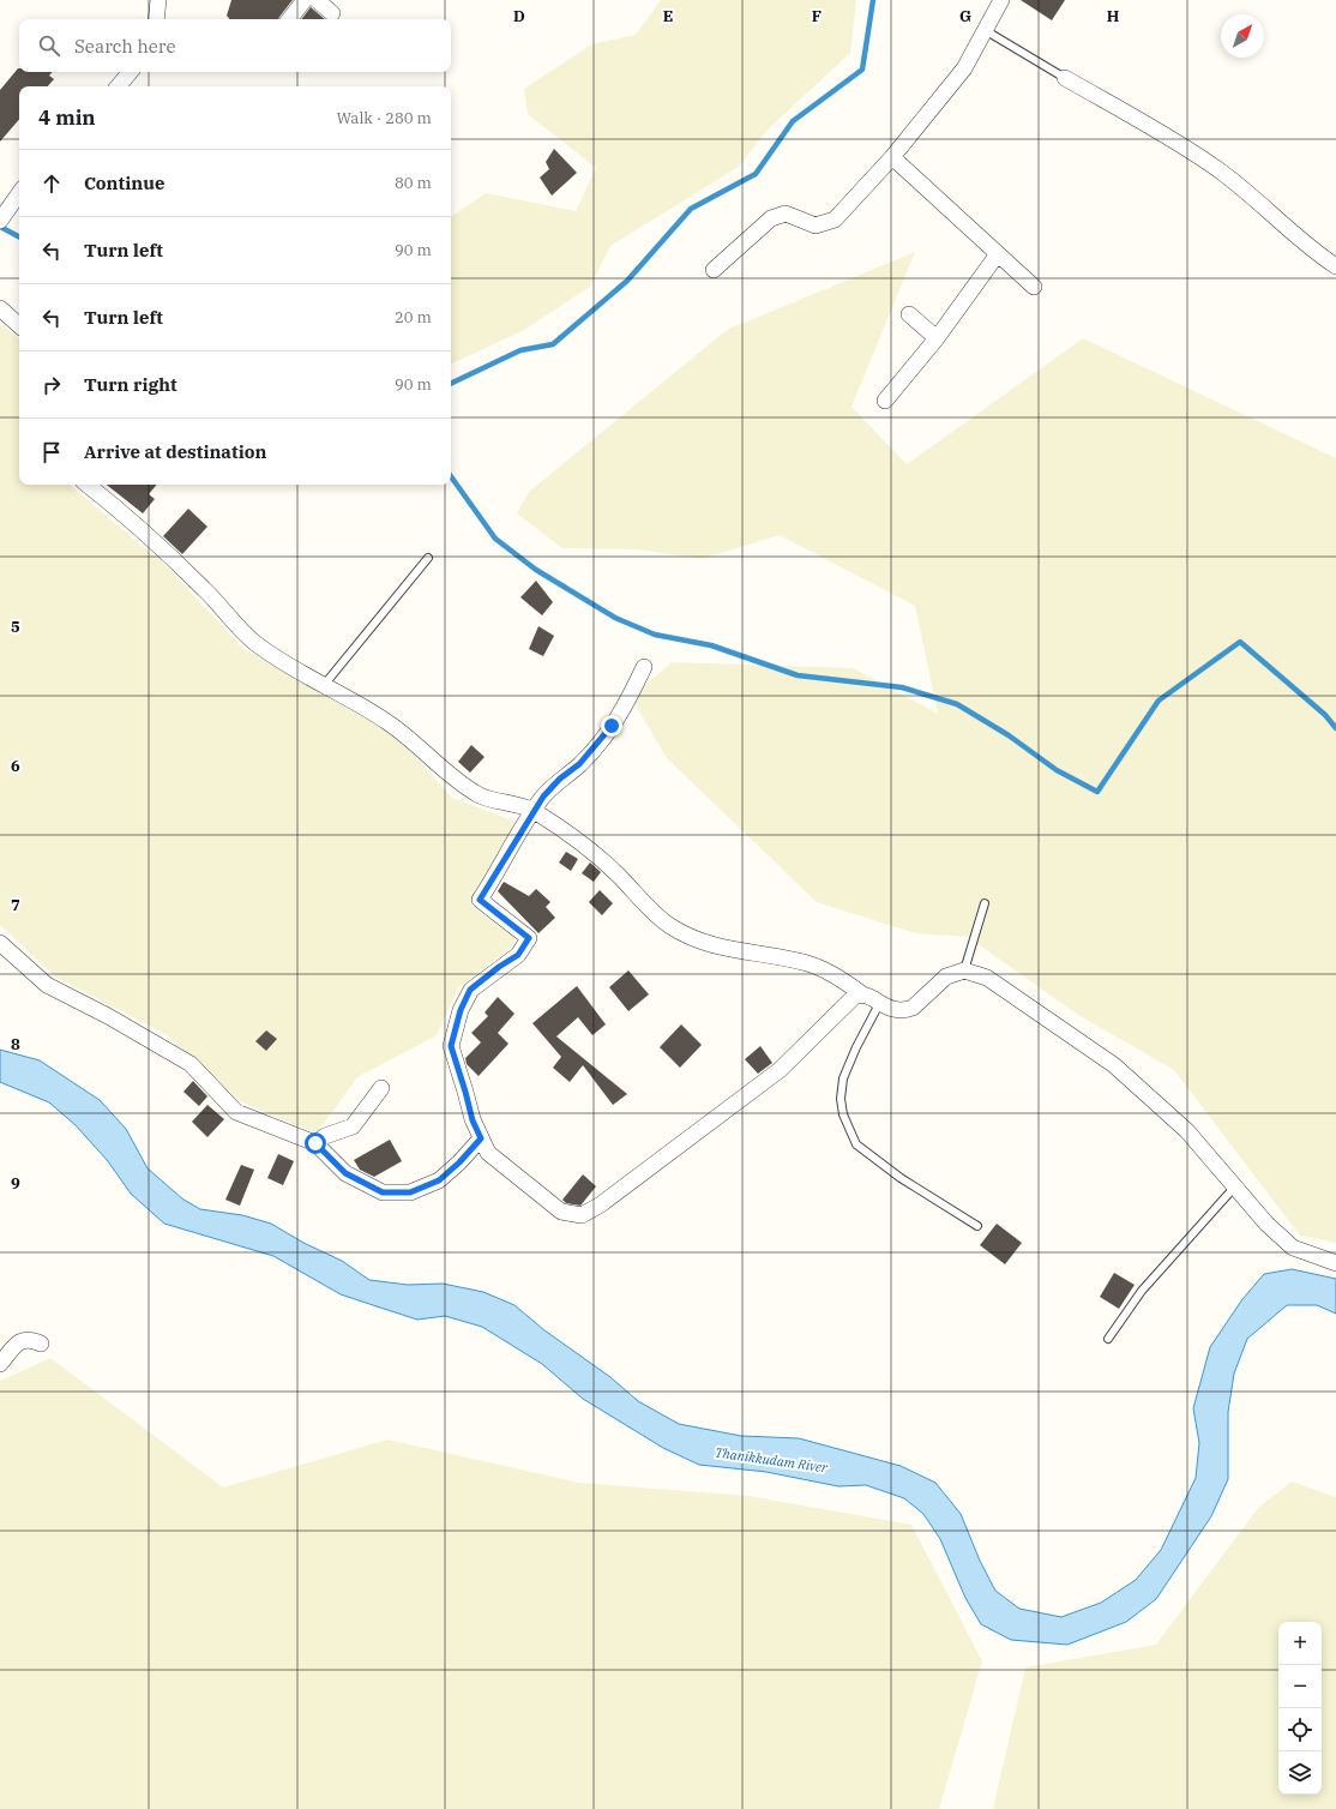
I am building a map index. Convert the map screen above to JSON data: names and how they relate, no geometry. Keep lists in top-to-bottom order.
{
  "water": ["Thanikkudam River"],
  "north": "top right",
  "page": {
    "search": "Search here",
    "heading": ["4 min", "Walk · 280 m"],
    "list": [
      ["Continue", "80 m"],
      ["Turn left", "90 m"],
      ["Turn left", "20 m"],
      ["Turn right", "90 m"],
      "Arrive at destination"
    ],
    "map_buttons": ["+", "−"]
  },
  "grid": {
    "columns": [
      "D",
      "E",
      "F",
      "G",
      "H"
    ],
    "rows": [
      "5",
      "6",
      "7",
      "8",
      "9"
    ]
  }
}
